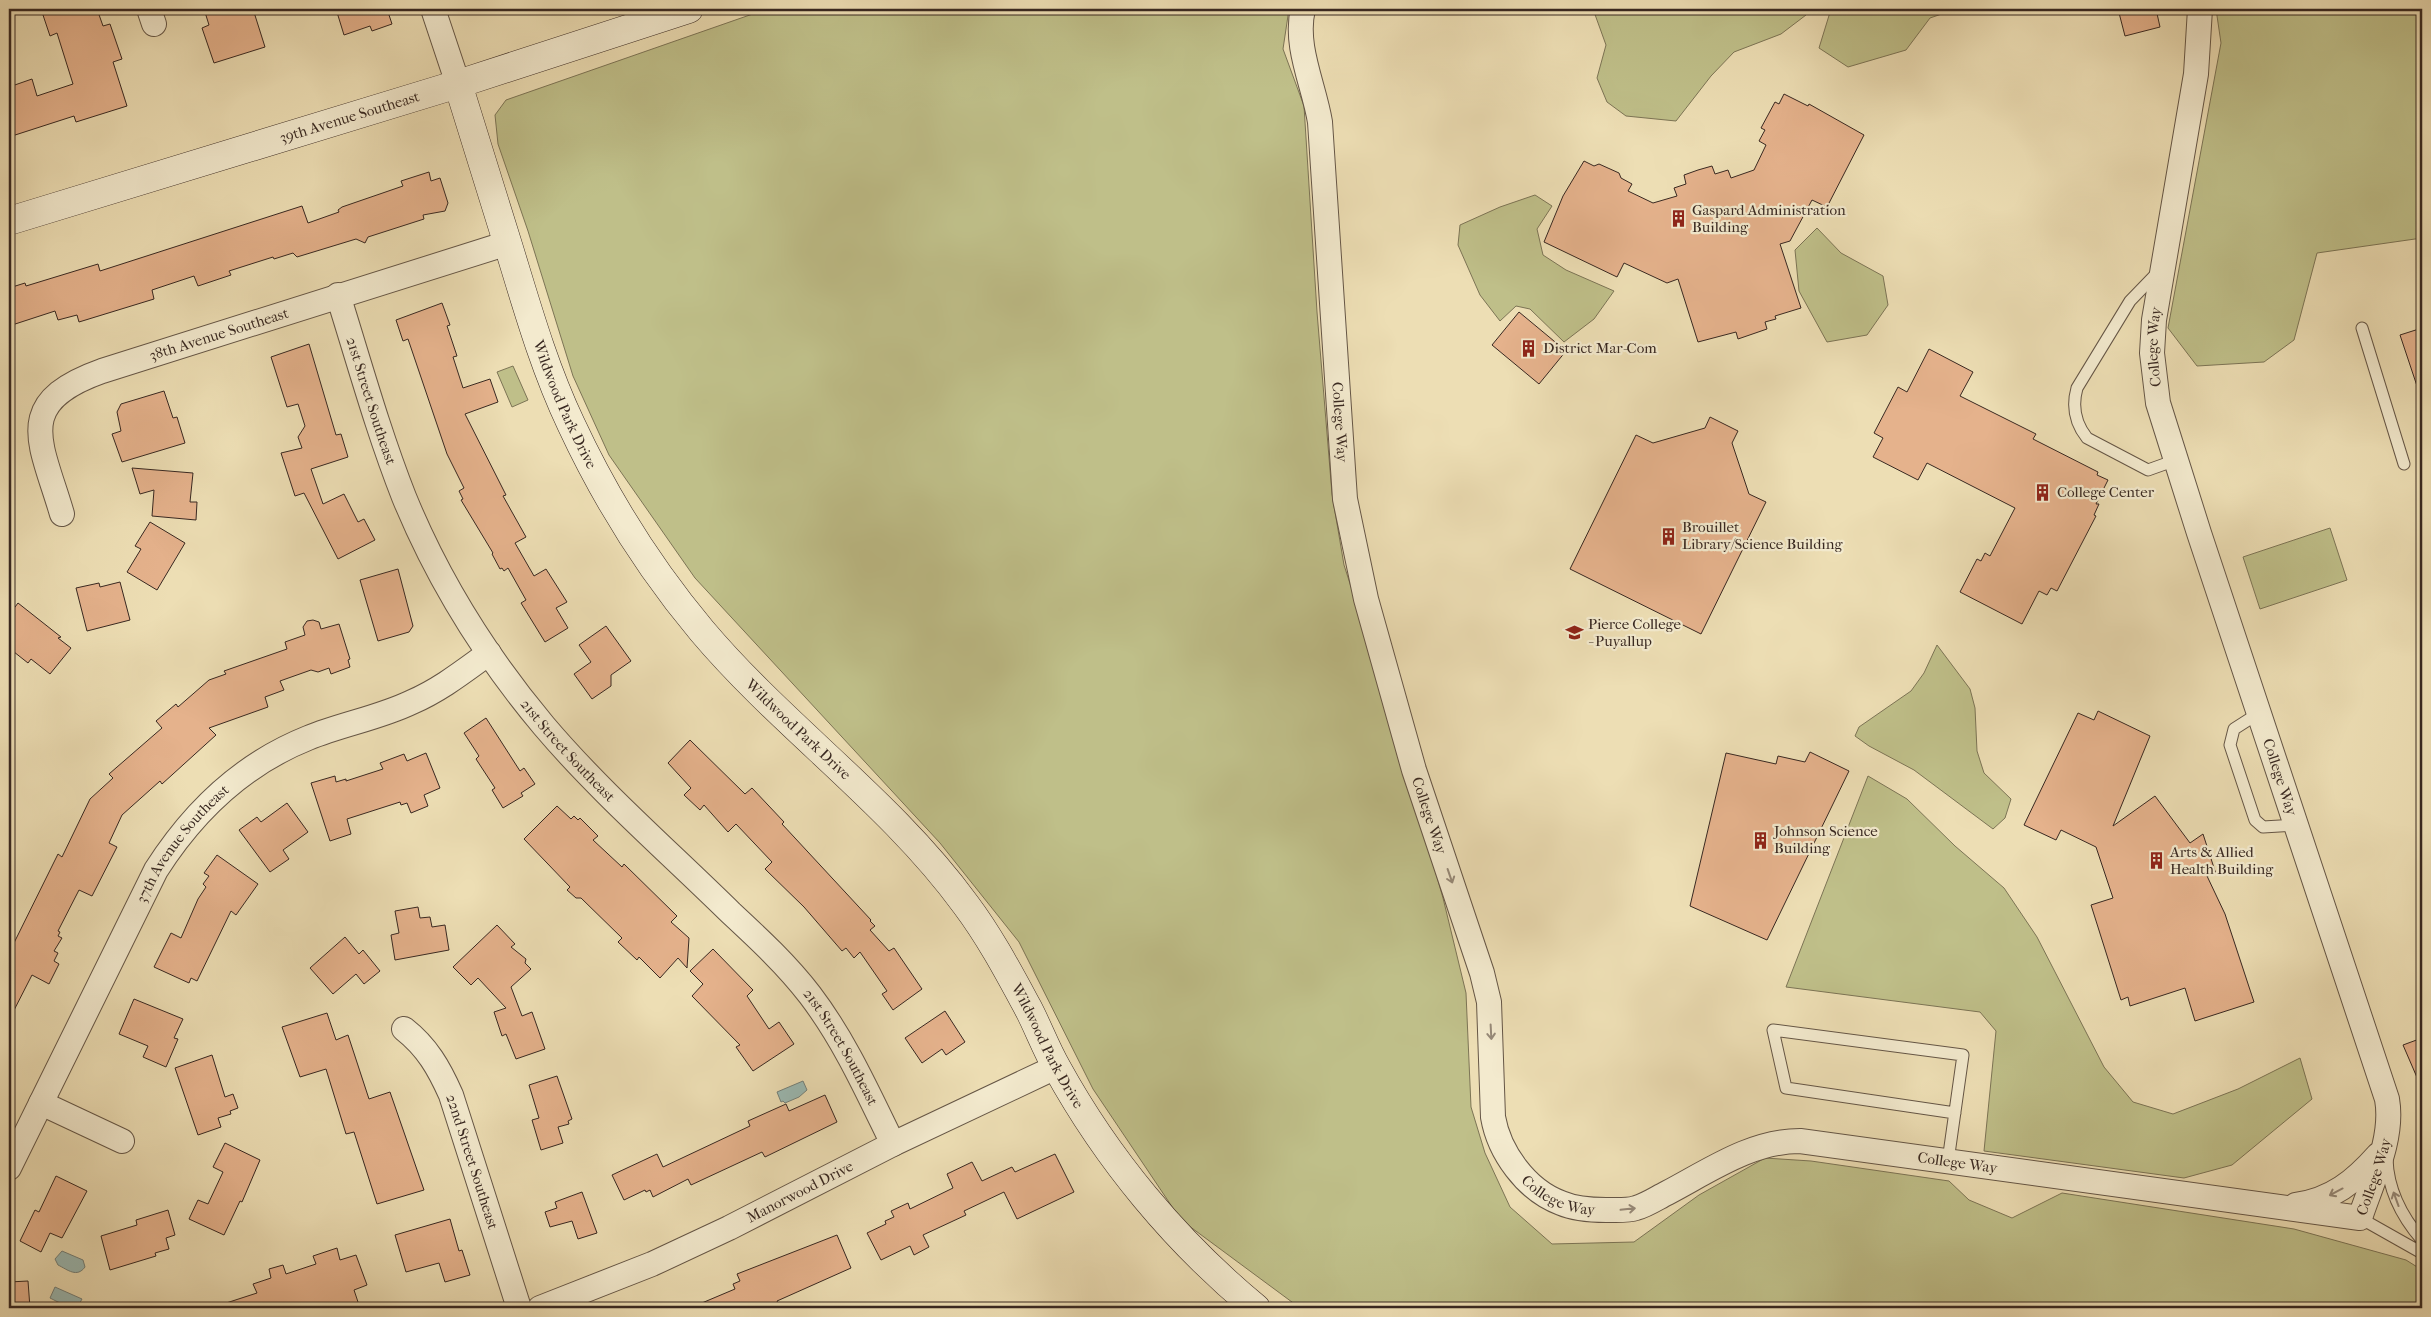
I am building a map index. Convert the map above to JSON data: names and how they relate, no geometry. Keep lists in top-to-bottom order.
{
  "streets": {
    "street": [
      "39th Avenue Southeast",
      "38th Avenue Southeast",
      "College Way",
      "21st Street Southeast",
      "Wildwood Park Drive",
      "37th Avenue Southeast",
      "22nd Street Southeast",
      "Manorwood Drive"
    ]
  },
  "crossings": [
    ["39th Avenue Southeast", "Wildwood Park Drive"],
    ["38th Avenue Southeast", "21st Street Southeast"],
    ["38th Avenue Southeast", "Wildwood Park Drive"],
    ["21st Street Southeast", "37th Avenue Southeast"],
    ["21st Street Southeast", "Manorwood Drive"],
    ["Wildwood Park Drive", "Manorwood Drive"]
  ],
  "places": {
    "building": [
      "Gaspard Administration Building",
      "District Mar-Com",
      "College Center",
      "Brouillet Library/Science Building",
      "Johnson Science Building",
      "Arts & Allied Health Building"
    ],
    "school or university": ["Pierce College - Puyallup"]
  }
}
